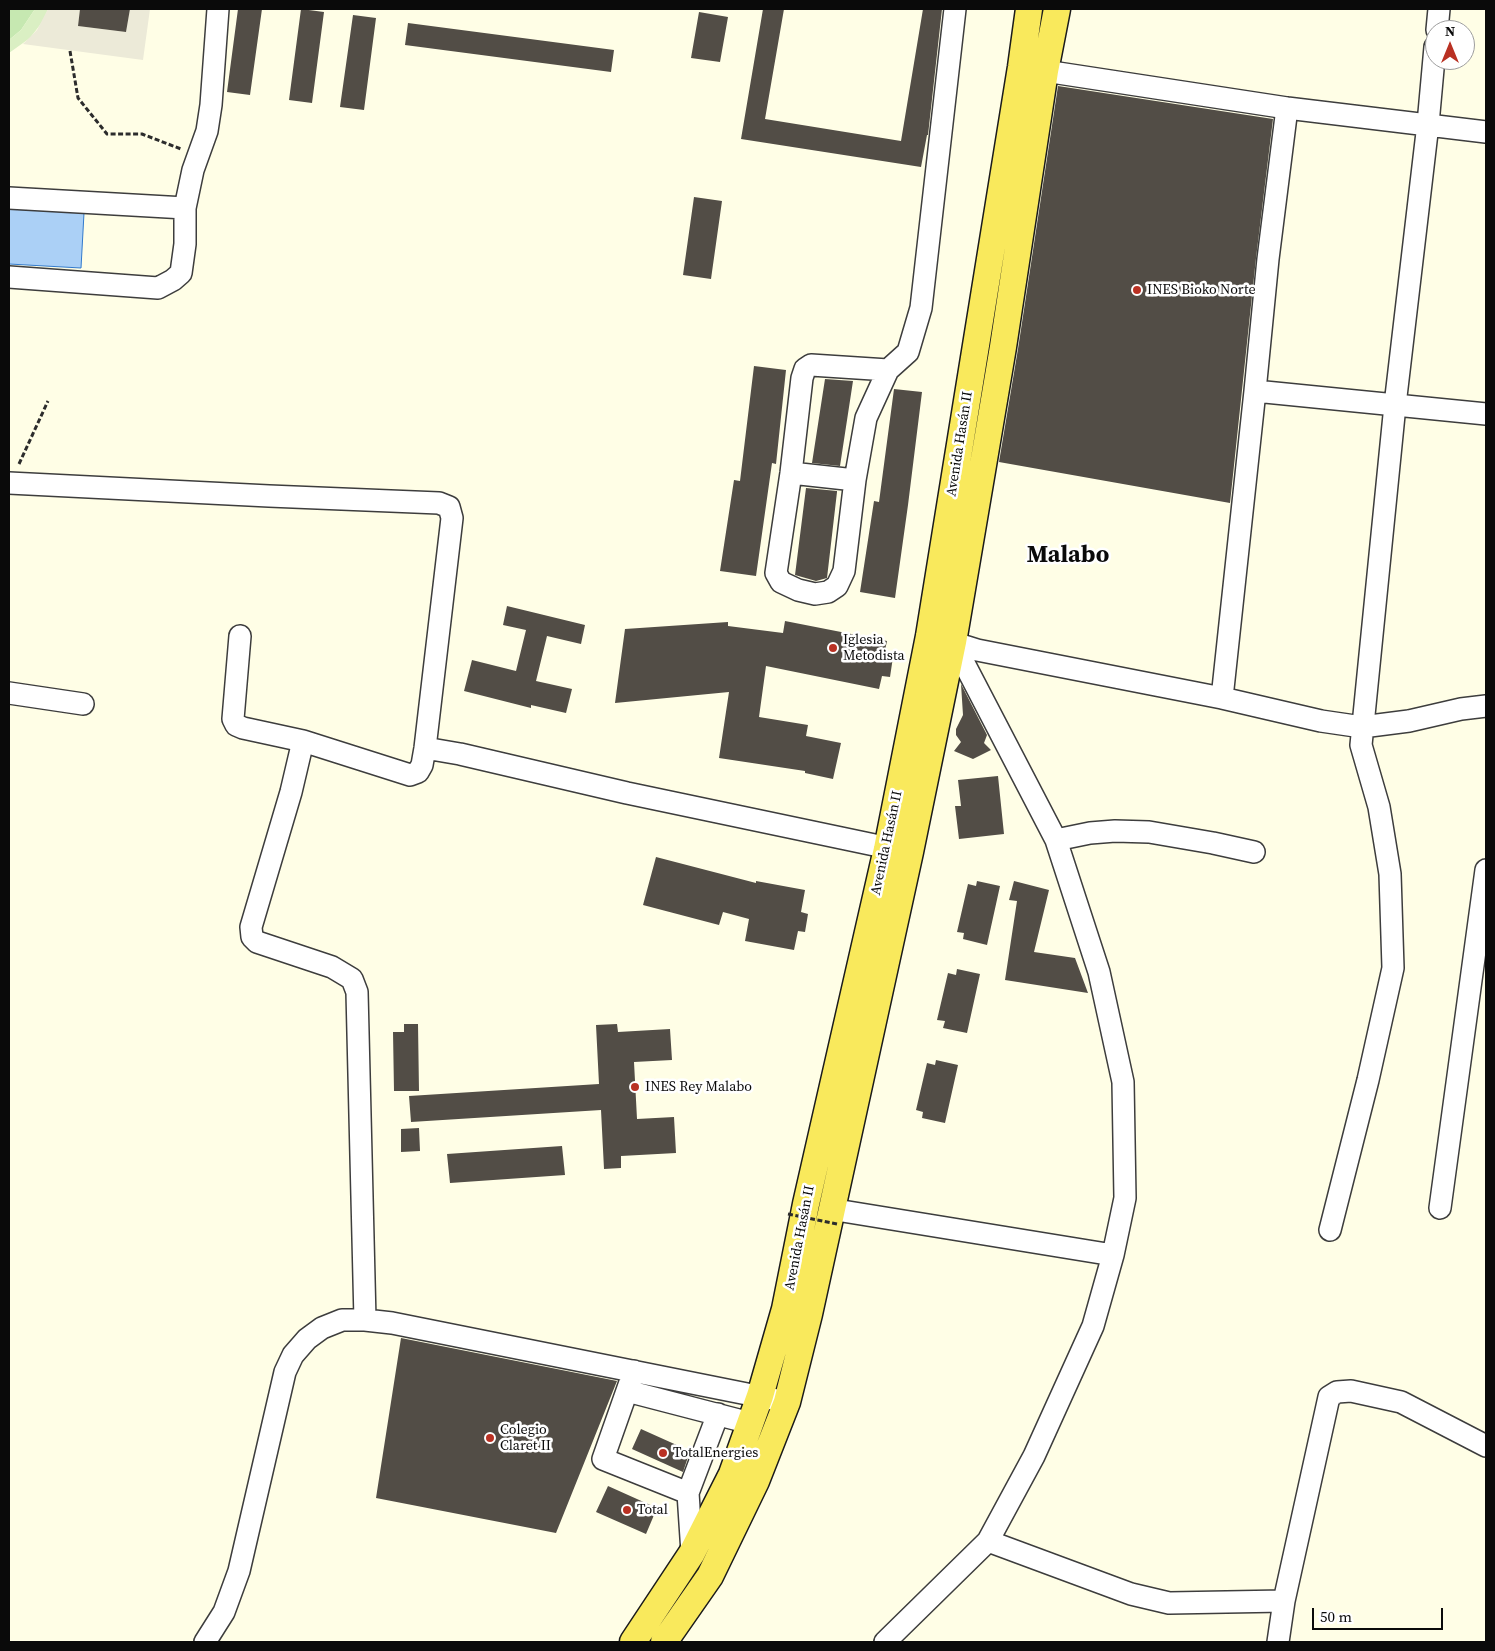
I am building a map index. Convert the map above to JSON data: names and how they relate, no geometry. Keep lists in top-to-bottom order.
{
  "streets": {
    "main road": ["Avenida Hasán II"]
  },
  "districts": ["Malabo"],
  "places": [
    "INES Bioko Norte",
    "Iglesia Metodista",
    "INES Rey Malabo",
    "Colegio Claret II",
    "TotalEnergies",
    "Total"
  ],
  "scale_bar": "50 m",
  "north": "top"
}
